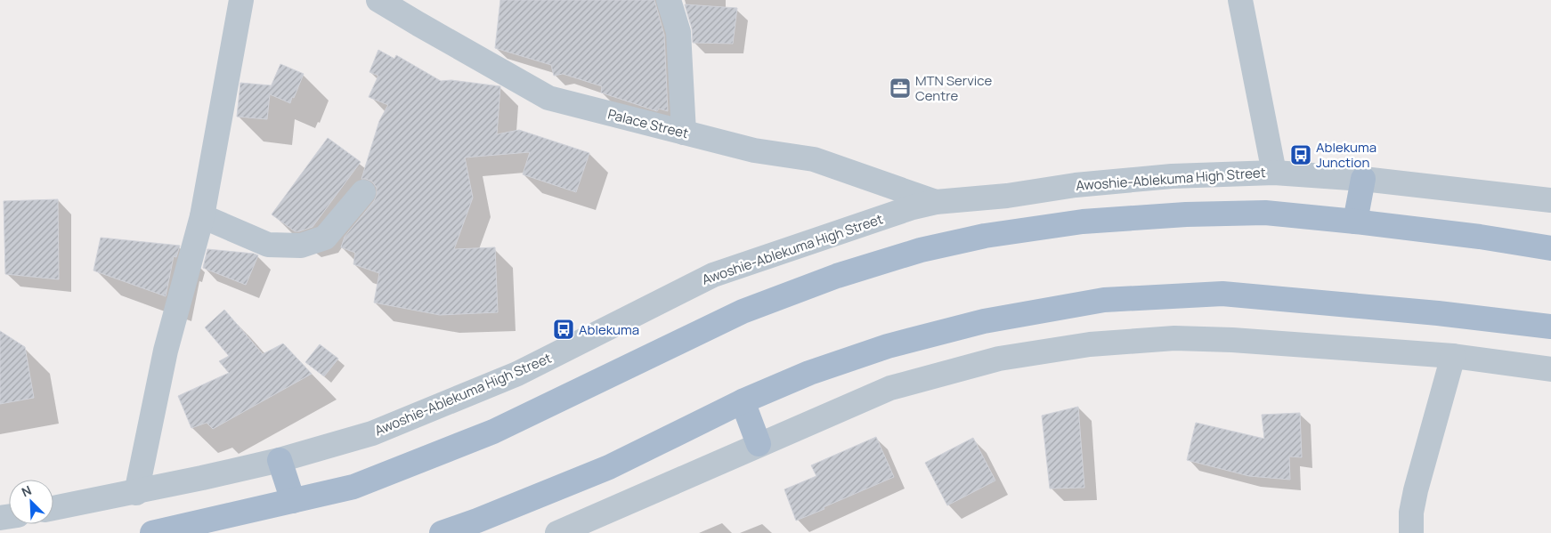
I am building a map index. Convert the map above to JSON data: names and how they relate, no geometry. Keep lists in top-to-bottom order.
{
  "streets": {
    "street": ["Palace Street", "Awoshie-Ablekuma High Street"]
  },
  "crossings": [
    ["Palace Street", "Awoshie-Ablekuma High Street"]
  ],
  "places": {
    "office": ["MTN Service Centre"],
    "bus stop": ["Ablekuma Junction", "Ablekuma"]
  },
  "north": "top left"
}
